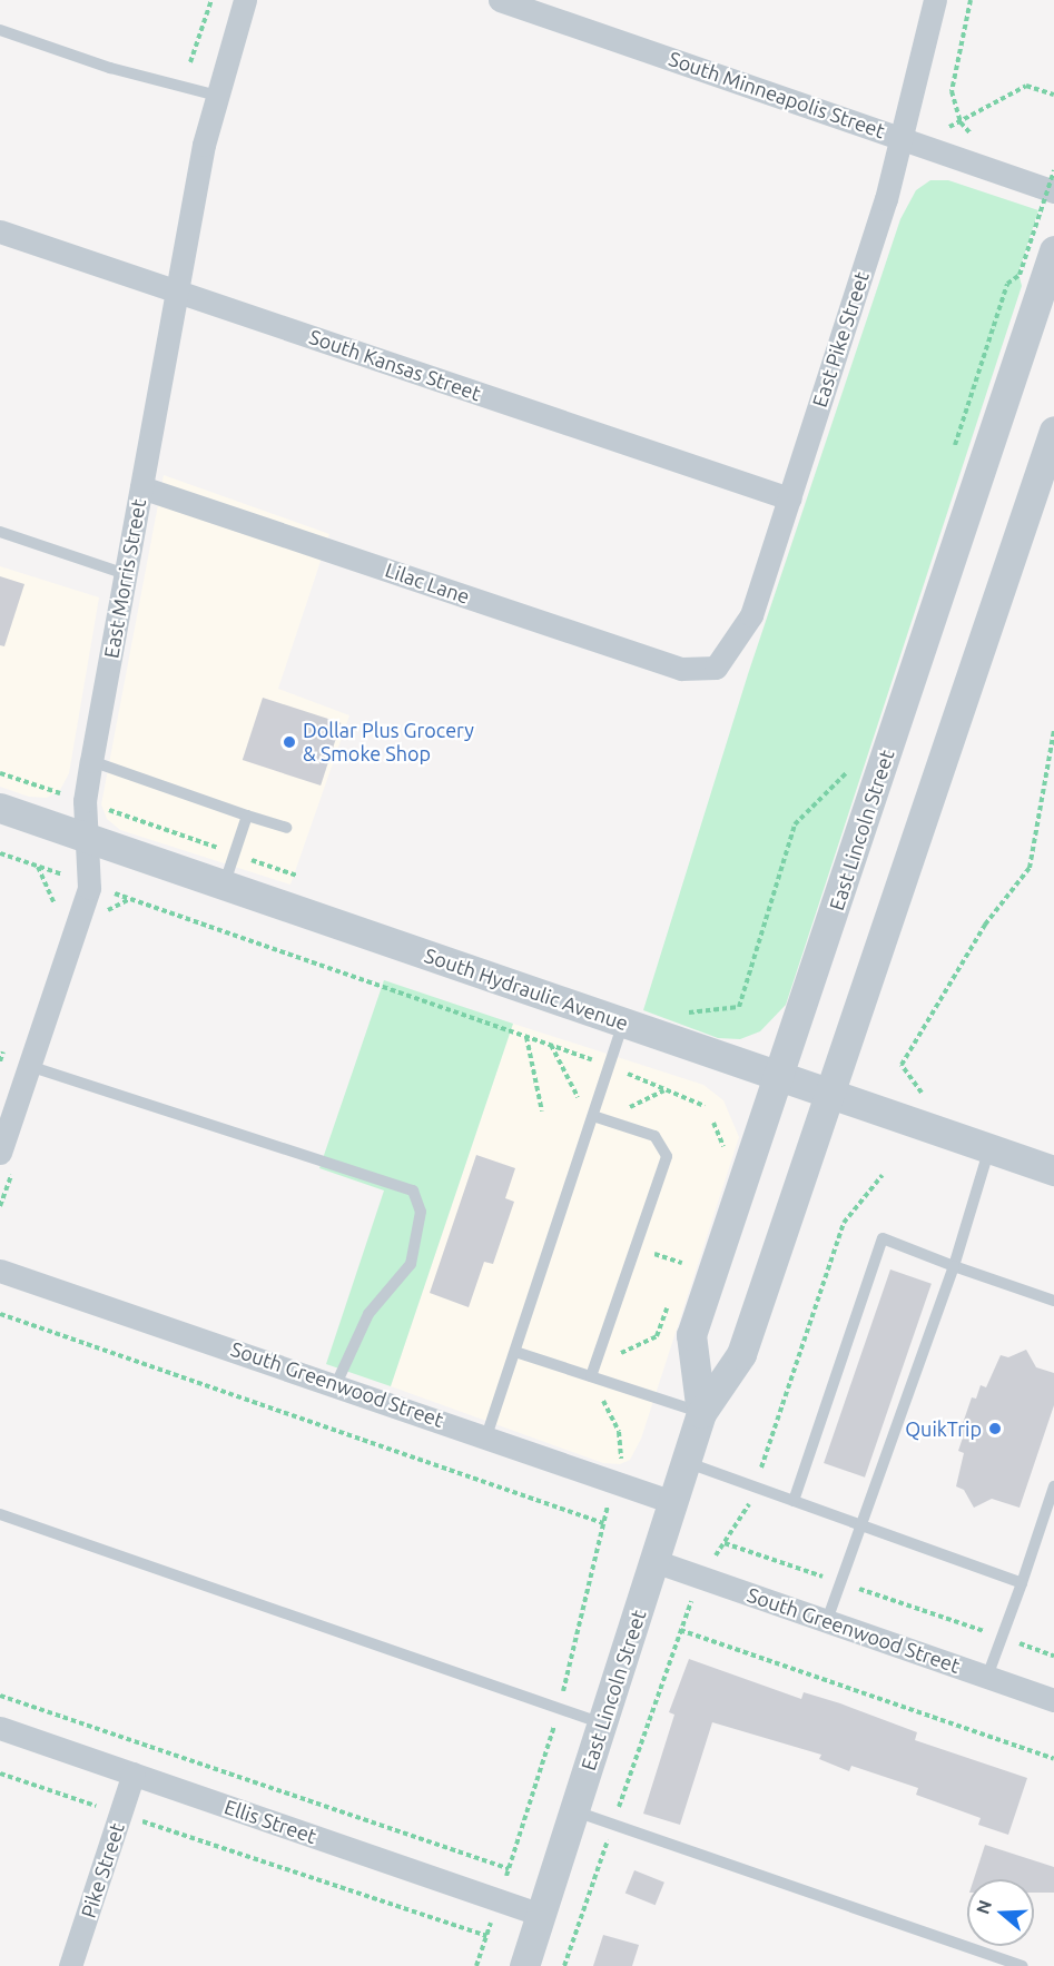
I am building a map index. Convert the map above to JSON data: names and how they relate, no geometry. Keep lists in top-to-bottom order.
{
  "streets": {
    "street": [
      "South Minneapolis Street",
      "East Pike Street",
      "South Kansas Street",
      "East Morris Street",
      "Lilac Lane",
      "East Lincoln Street",
      "South Hydraulic Avenue",
      "South Greenwood Street",
      "Ellis Street",
      "Pike Street"
    ]
  },
  "crossings": [
    ["South Minneapolis Street", "East Pike Street"],
    ["East Pike Street", "South Kansas Street"],
    ["East Pike Street", "Lilac Lane"],
    ["South Kansas Street", "East Morris Street"],
    ["East Morris Street", "Lilac Lane"],
    ["East Morris Street", "South Hydraulic Avenue"],
    ["East Lincoln Street", "South Hydraulic Avenue"],
    ["East Lincoln Street", "South Greenwood Street"],
    ["East Lincoln Street", "Ellis Street"],
    ["Ellis Street", "Pike Street"]
  ],
  "places": ["Dollar Plus Grocery & Smoke Shop", "QuikTrip"],
  "north": "left"
}
